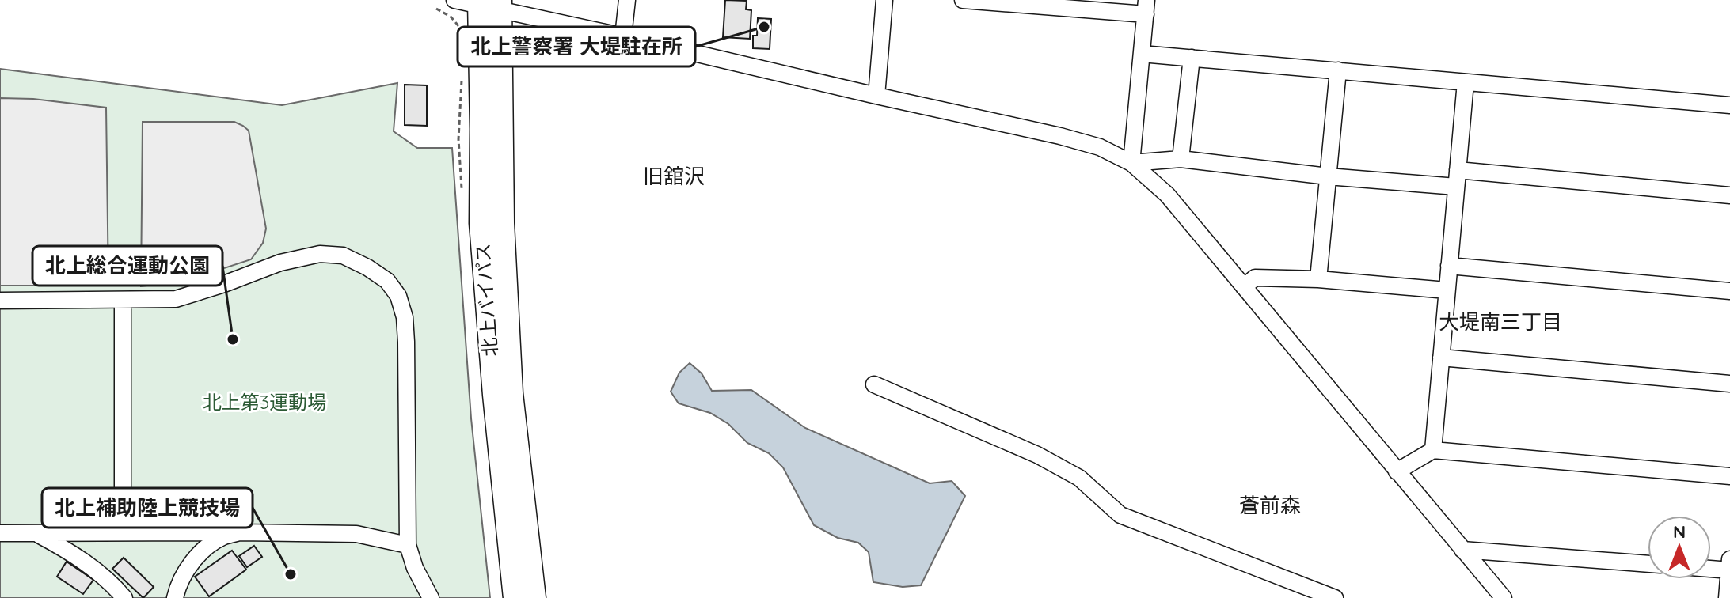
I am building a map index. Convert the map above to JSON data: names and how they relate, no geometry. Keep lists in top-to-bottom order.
{
  "streets": {
    "highway": ["北上バイパス"]
  },
  "districts": ["旧舘沢", "大堤南三丁目", "蒼前森"],
  "parks": ["北上第3運動場"],
  "places": ["北上警察署 大堤駐在所", "北上総合運動公園", "北上補助陸上競技場"],
  "north": "top"
}
